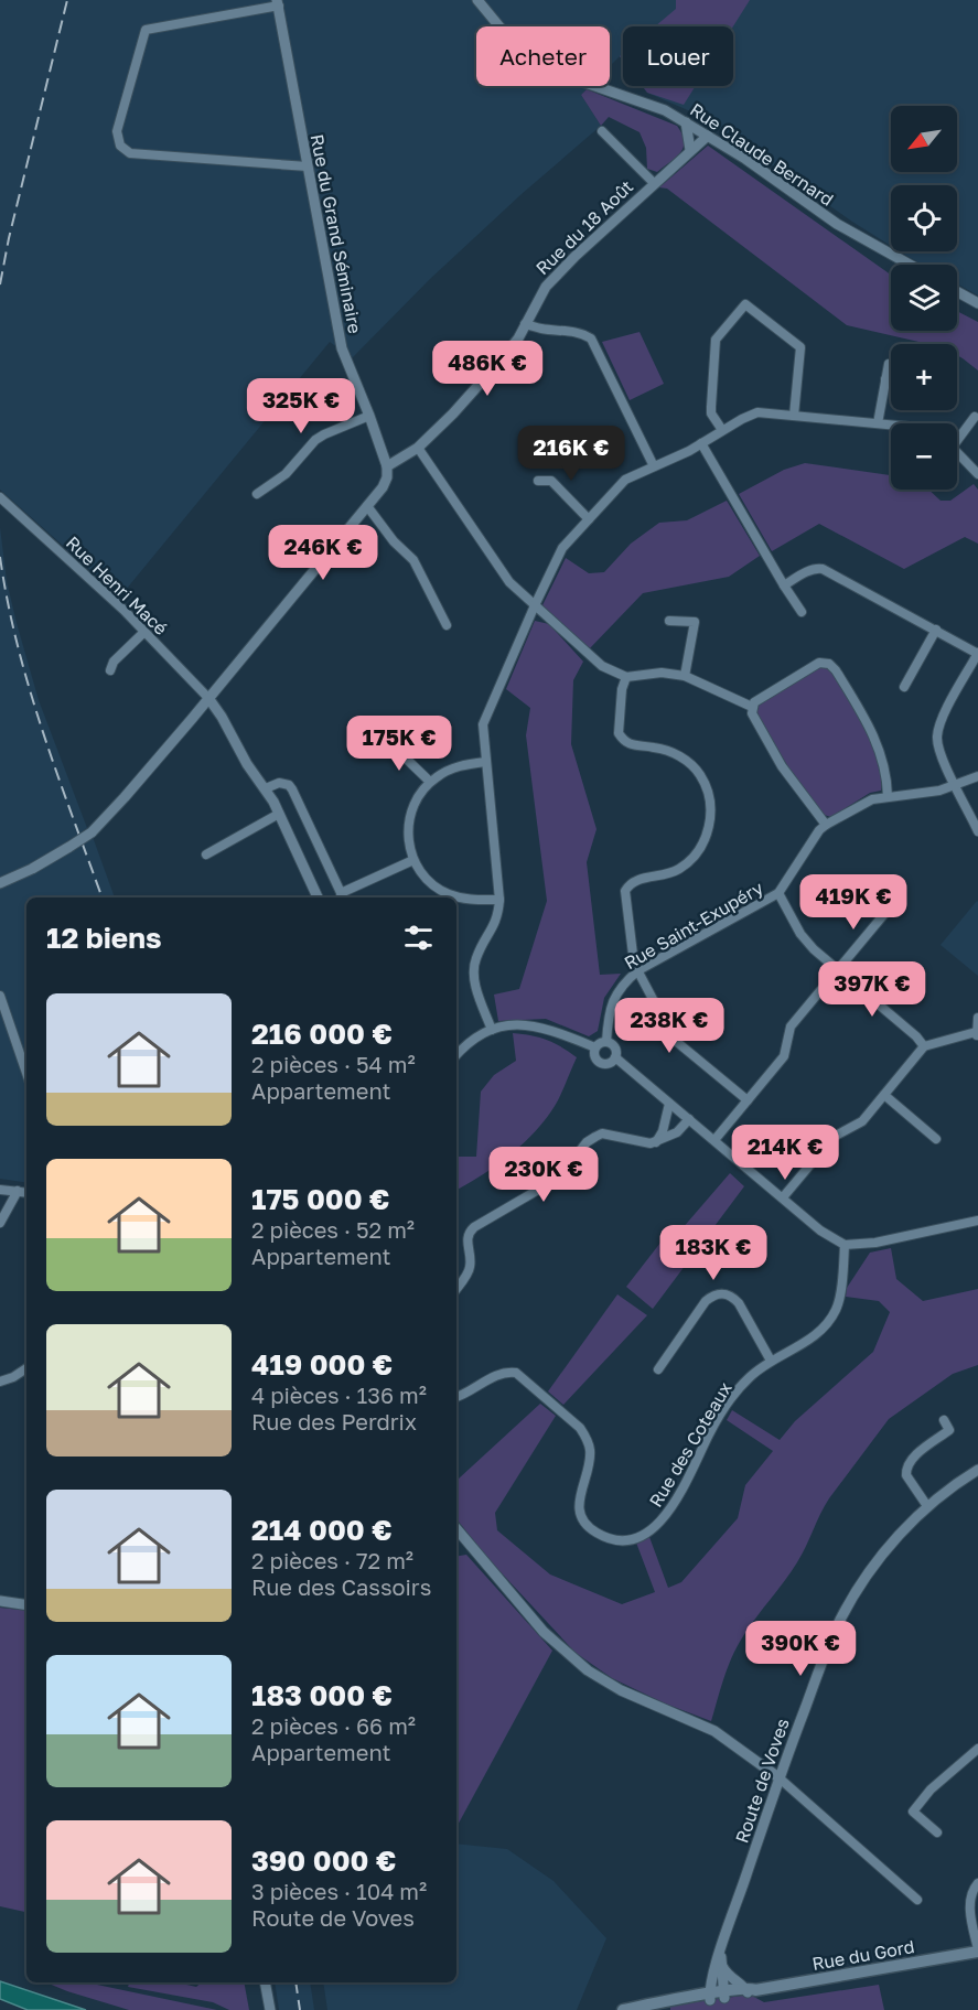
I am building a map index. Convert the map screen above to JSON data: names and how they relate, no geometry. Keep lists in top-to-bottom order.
{
  "streets": {
    "main road": ["Rue du Gord"],
    "street": [
      "Rue Claude Bernard",
      "Rue du 18 Août",
      "Rue du Grand Séminaire",
      "Rue Henri Macé",
      "Rue Saint-Exupéry",
      "Rue des Coteaux",
      "Route de Voves"
    ]
  },
  "crossings": [
    ["Rue Claude Bernard", "Rue du 18 Août"],
    ["Rue du 18 Août", "Rue du Grand Séminaire"],
    ["Route de Voves", "Rue du Gord"]
  ],
  "north": "bottom left",
  "page": {
    "chip": ["Acheter", "Louer"],
    "map_buttons": ["+", "−"],
    "price": [
      "486K €",
      "325K €",
      "216K €",
      "246K €",
      "175K €",
      "419K €",
      "397K €",
      "238K €",
      "214K €",
      "230K €",
      "183K €",
      "390K €"
    ],
    "heading": "12 biens",
    "list": [
      {
        "name": "216 000 €",
        "note": "2 pièces · 54 m² · Appartement"
      },
      {
        "name": "175 000 €",
        "note": "2 pièces · 52 m² · Appartement"
      },
      {
        "name": "419 000 €",
        "note": "4 pièces · 136 m² · Rue des Perdrix"
      },
      {
        "name": "214 000 €",
        "note": "2 pièces · 72 m² · Rue des Cassoirs"
      },
      {
        "name": "183 000 €",
        "note": "2 pièces · 66 m² · Appartement"
      },
      {
        "name": "390 000 €",
        "note": "3 pièces · 104 m² · Route de Voves"
      }
    ]
  }
}
